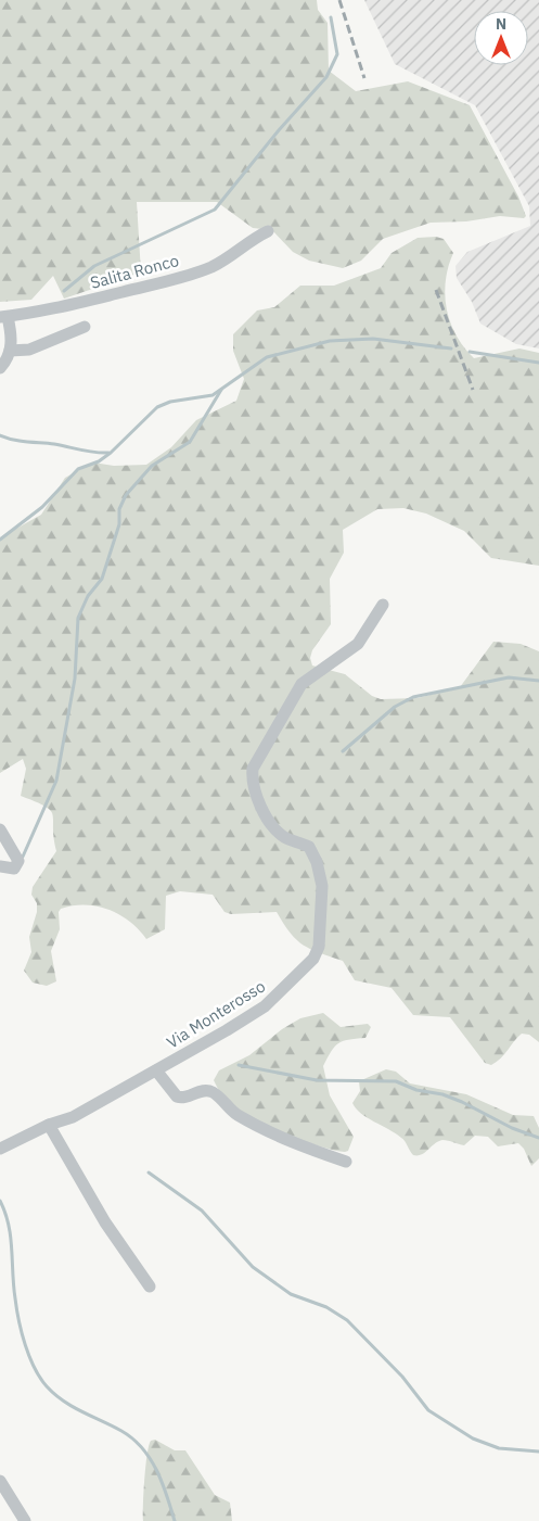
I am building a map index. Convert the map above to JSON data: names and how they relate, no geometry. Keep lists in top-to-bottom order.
{
  "streets": {
    "street": ["Salita Ronco", "Via Monterosso"]
  },
  "north": "top"
}
